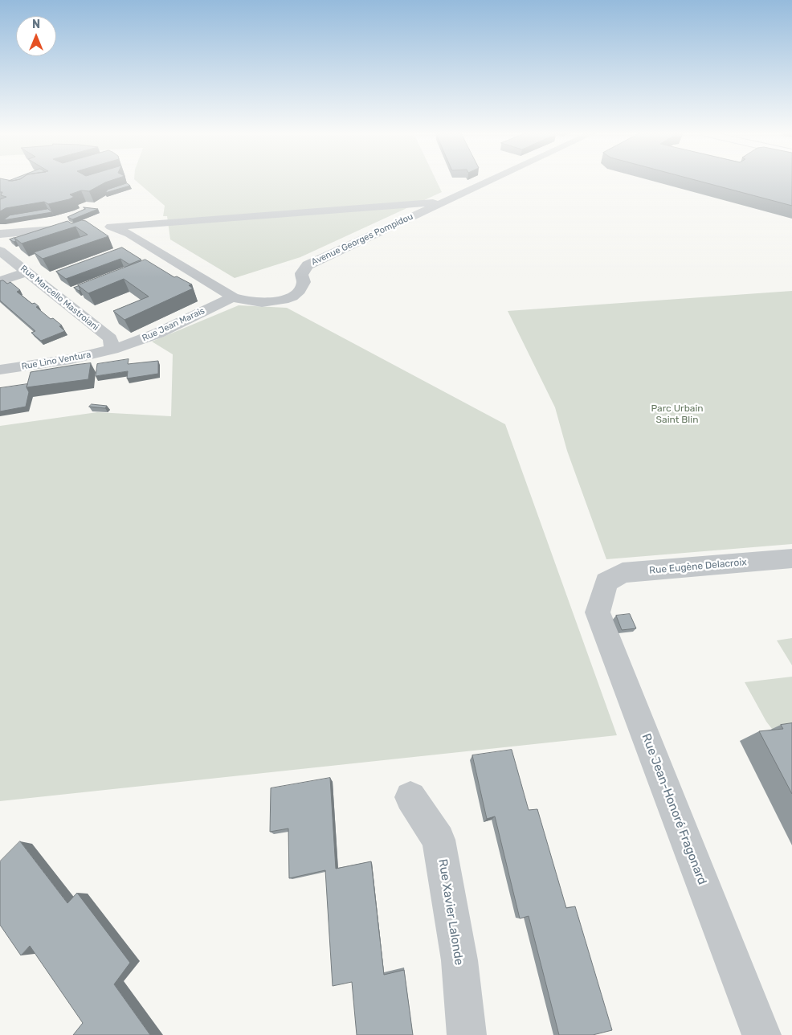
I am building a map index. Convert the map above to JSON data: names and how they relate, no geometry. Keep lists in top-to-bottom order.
{
  "streets": {
    "street": [
      "Avenue Georges Pompidou",
      "Rue Marcello Mastroiani",
      "Rue Jean Marais",
      "Rue Lino Ventura",
      "Rue Eugène Delacroix",
      "Rue Jean-Honoré Fragonard",
      "Rue Xavier Lalonde"
    ]
  },
  "crossings": [
    ["Avenue Georges Pompidou", "Rue Jean Marais"],
    ["Rue Marcello Mastroiani", "Rue Jean Marais"],
    ["Rue Marcello Mastroiani", "Rue Lino Ventura"],
    ["Rue Jean Marais", "Rue Lino Ventura"],
    ["Rue Eugène Delacroix", "Rue Jean-Honoré Fragonard"]
  ],
  "parks": ["Parc Urbain Saint Blin"],
  "north": "top"
}
